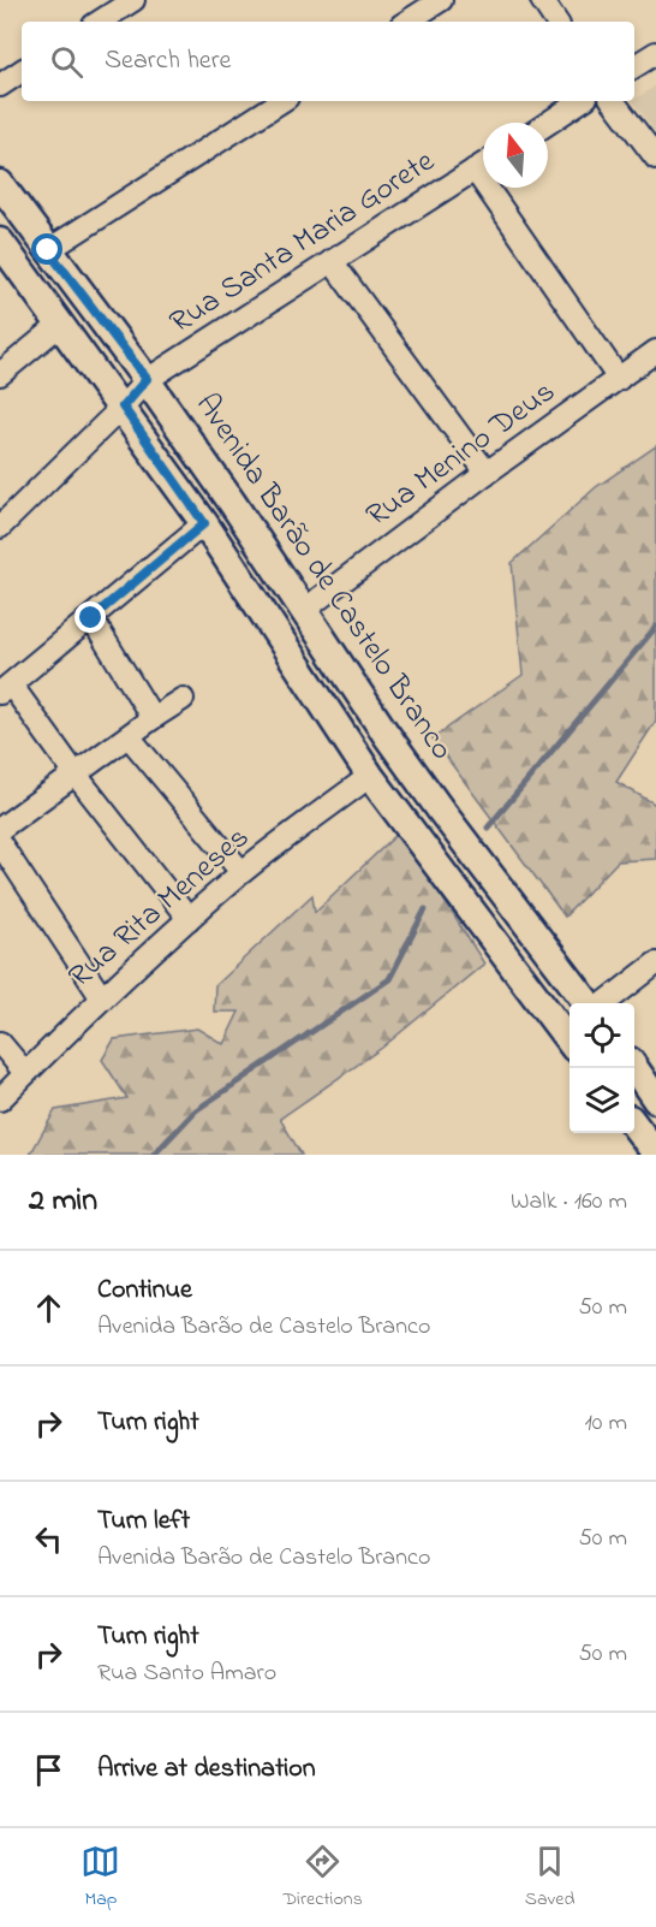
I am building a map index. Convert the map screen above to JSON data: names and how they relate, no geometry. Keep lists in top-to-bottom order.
{
  "streets": {
    "main road": ["Avenida Barão de Castelo Branco"],
    "street": ["Rua Santa Maria Gorete", "Rua Menino Deus", "Rua Rita Meneses"]
  },
  "crossings": [
    ["Rua Santa Maria Gorete", "Avenida Barão de Castelo Branco"],
    ["Rua Menino Deus", "Avenida Barão de Castelo Branco"]
  ],
  "north": "top",
  "page": {
    "search": "Search here",
    "heading": ["2 min", "Walk · 160 m"],
    "list": [
      ["Continue", "Avenida Barão de Castelo Branco", "50 m"],
      ["Turn right", "10 m"],
      ["Turn left", "Avenida Barão de Castelo Branco", "50 m"],
      ["Turn right", "Rua Santo Amaro", "50 m"],
      "Arrive at destination"
    ],
    "nav": ["Map", "Directions", "Saved"]
  }
}
